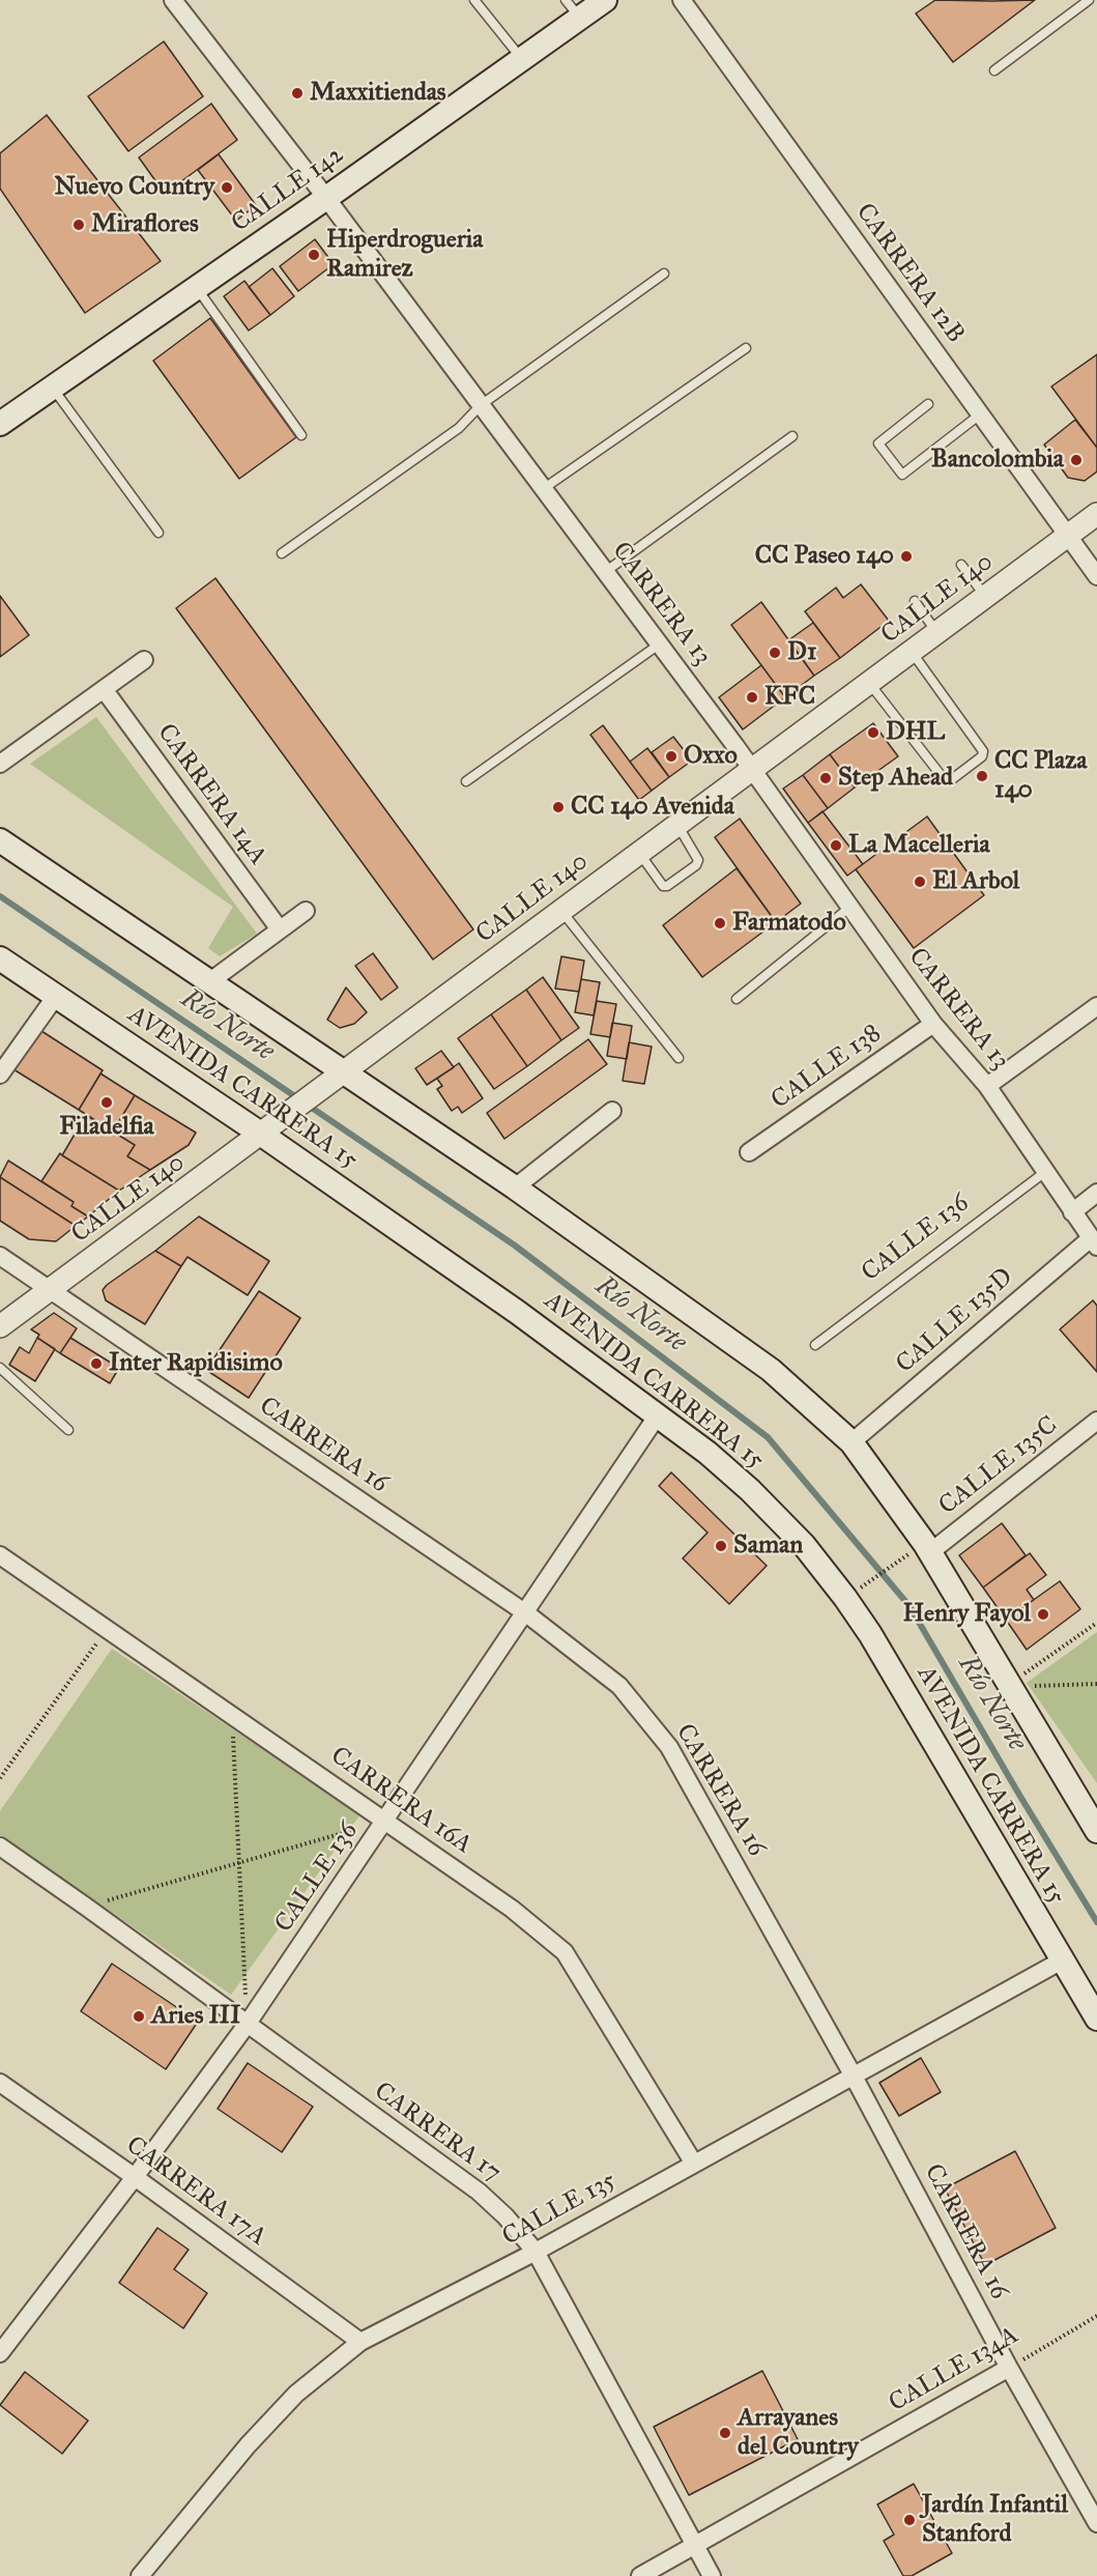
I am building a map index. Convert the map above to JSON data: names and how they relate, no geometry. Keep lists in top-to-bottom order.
{
  "streets": {
    "main road": ["CALLE 142", "AVENIDA CARRERA 15"],
    "street": [
      "CARRERA 12B",
      "CALLE 140",
      "CARRERA 13",
      "CARRERA 14A",
      "CALLE 138",
      "CALLE 136",
      "CALLE 135D",
      "CARRERA 16",
      "CALLE 135C",
      "CARRERA 16A",
      "CARRERA 17",
      "CARRERA 17A",
      "CALLE 135",
      "CALLE 134A"
    ]
  },
  "crossings": [
    ["CALLE 142", "CARRERA 13"],
    ["CARRERA 12B", "CALLE 140"],
    ["CALLE 140", "CARRERA 13"],
    ["CALLE 140", "AVENIDA CARRERA 15"],
    ["CALLE 140", "CARRERA 16"],
    ["CARRERA 13", "CALLE 138"],
    ["CARRERA 13", "CALLE 136"],
    ["CARRERA 13", "CALLE 135D"],
    ["AVENIDA CARRERA 15", "CALLE 136"],
    ["AVENIDA CARRERA 15", "CALLE 135"],
    ["CALLE 136", "CARRERA 16"],
    ["CALLE 136", "CARRERA 16A"],
    ["CALLE 136", "CARRERA 17"],
    ["CALLE 136", "CARRERA 17A"],
    ["CARRERA 16", "CALLE 135"],
    ["CARRERA 16", "CALLE 134A"],
    ["CARRERA 16A", "CALLE 135"],
    ["CARRERA 17", "CALLE 135"],
    ["CARRERA 17", "CALLE 134A"],
    ["CARRERA 17A", "CALLE 135"]
  ],
  "water": ["Río Norte"],
  "places": [
    "Maxxitiendas",
    "Nuevo Country",
    "Miraflores",
    "Hiperdrogueria Ramirez",
    "Bancolombia",
    "CC Paseo 140",
    "D1",
    "KFC",
    "DHL",
    "Oxxo",
    "CC Plaza 140",
    "Step Ahead",
    "CC 140 Avenida",
    "La Macelleria",
    "El Arbol",
    "Farmatodo",
    "Filadelfia",
    "Inter Rapidisimo",
    "Saman",
    "Henry Fayol",
    "Aries III",
    "Arrayanes del Country",
    "Jardín Infantil Stanford"
  ]
}
